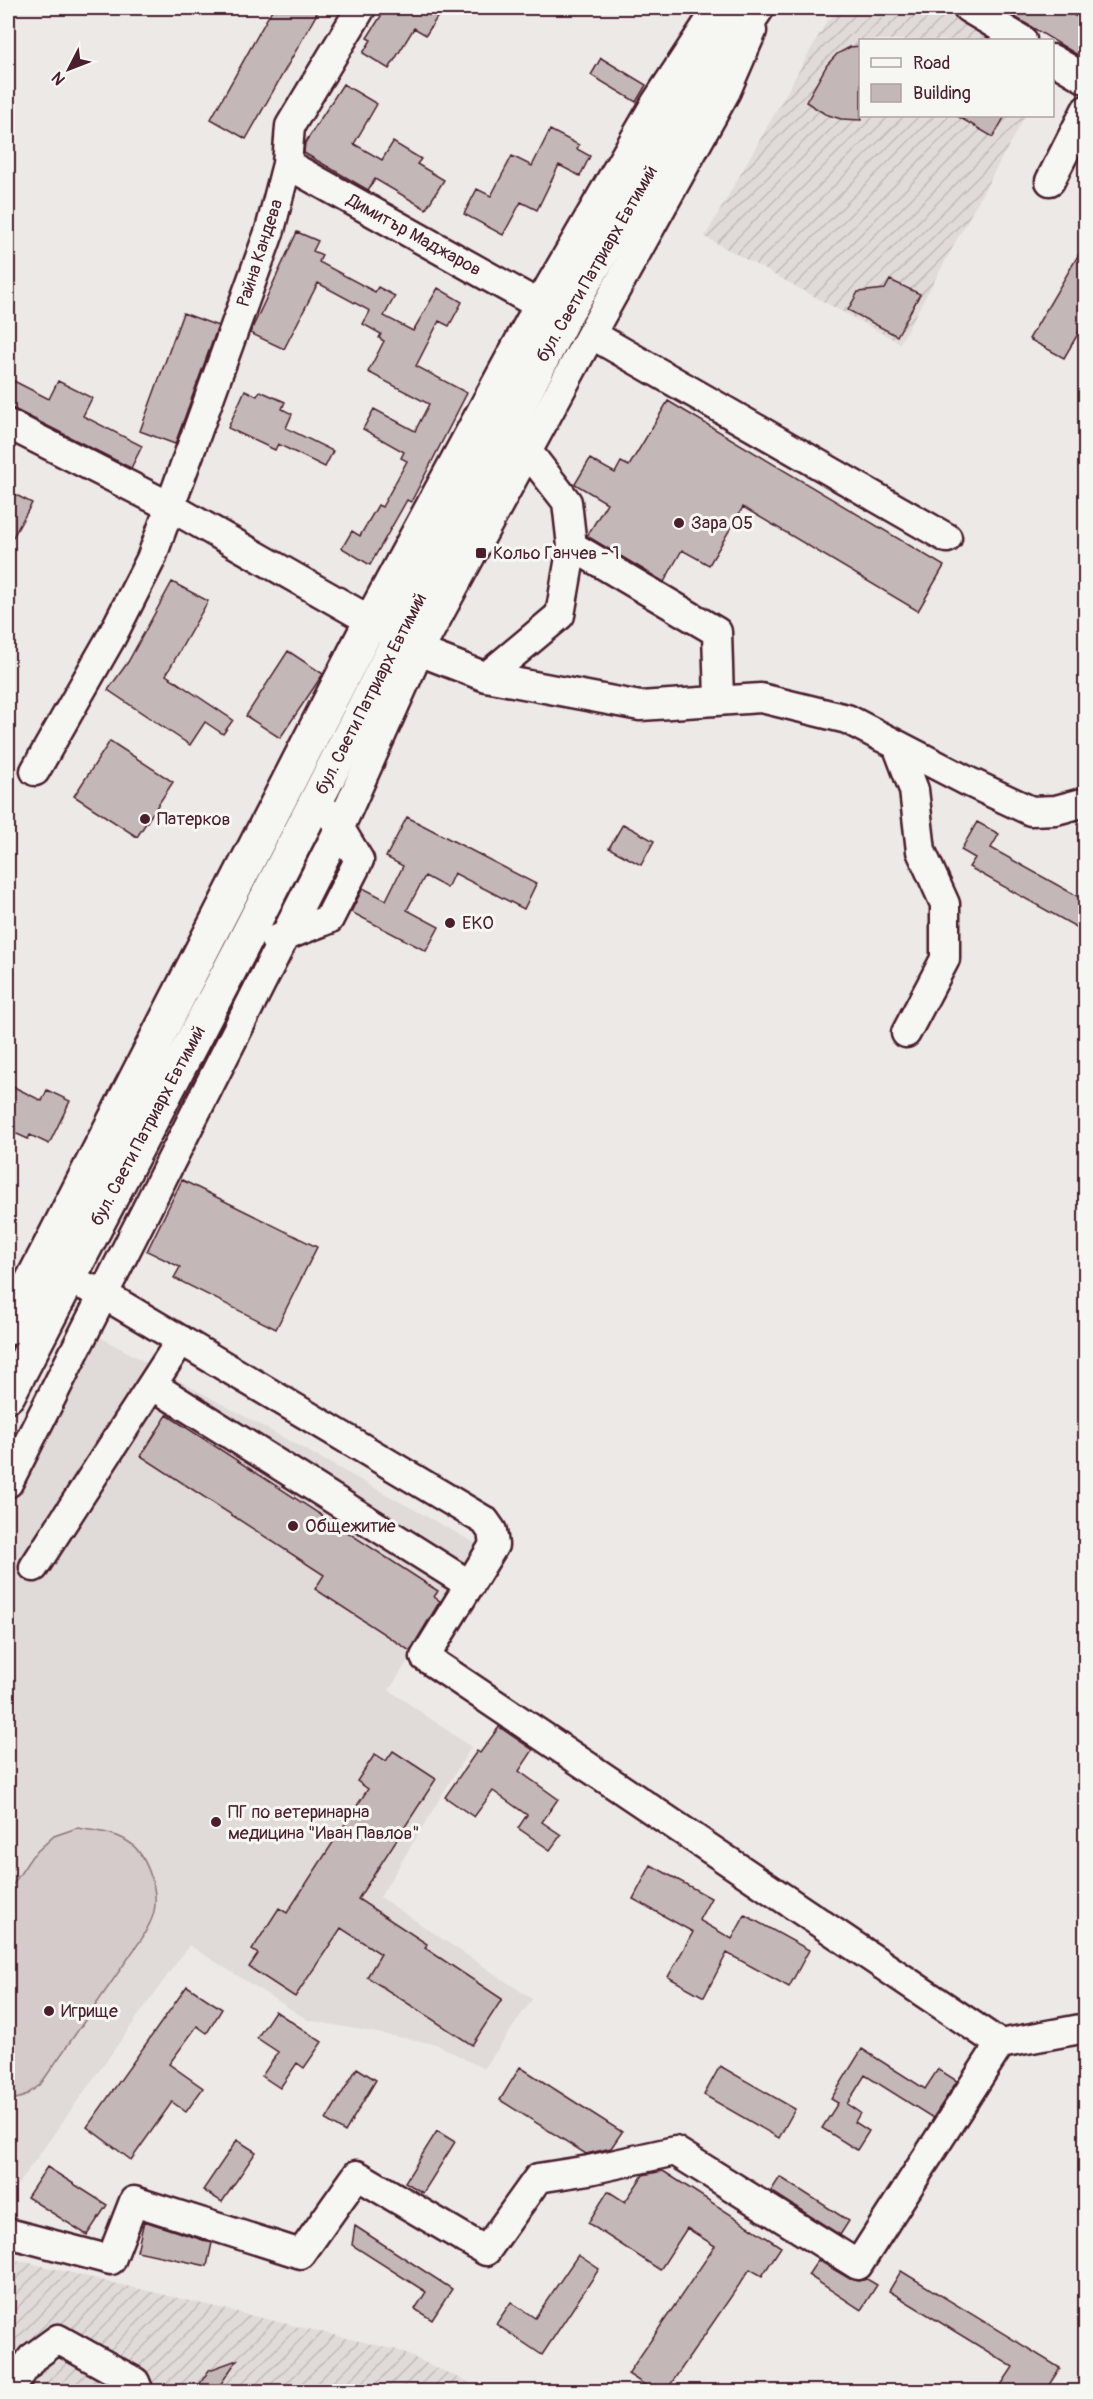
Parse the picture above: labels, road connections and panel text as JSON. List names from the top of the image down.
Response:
{
  "streets": {
    "main road": ["бул. Свети Патриарх Евтимий"],
    "street": ["Димитър Маджаров", "Райна Кандева"]
  },
  "crossings": [
    ["Димитър Маджаров", "Райна Кандева"],
    ["Димитър Маджаров", "бул. Свети Патриарх Евтимий"]
  ],
  "places": {
    "other": [
      "Зара 05",
      "Патерков",
      "EKO",
      "Общежитие",
      "ПГ по ветеринарна медицина \"Иван Павлов\"",
      "Игрище"
    ],
    "transit": ["Кольо Ганчев - 1"]
  },
  "legend": ["Road", "Building"],
  "north": "bottom left"
}
